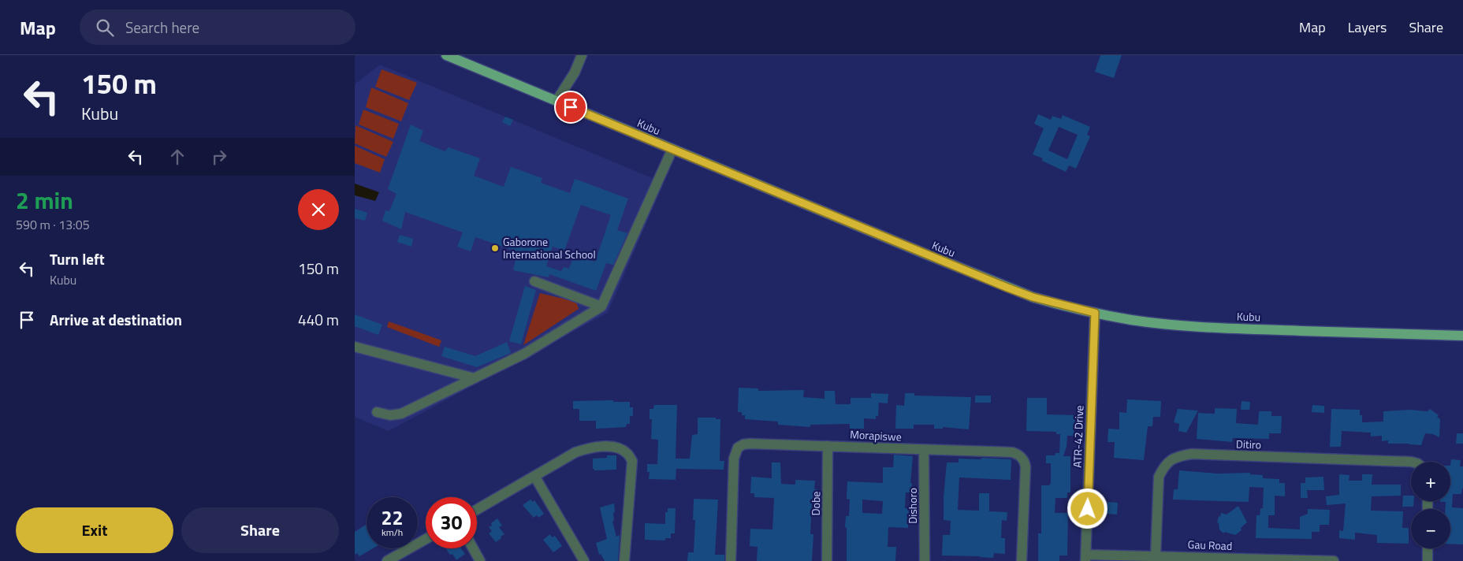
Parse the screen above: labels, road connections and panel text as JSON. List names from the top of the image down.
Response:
{
  "streets": {
    "main road": ["Kubu"],
    "street": [
      "Morapiswe",
      "ATR-42 Drive",
      "Ditiro",
      "Dobe",
      "Dishoro",
      "Gau Road"
    ]
  },
  "crossings": [
    ["Kubu", "ATR-42 Drive"],
    ["Morapiswe", "Dobe"],
    ["Morapiswe", "Dishoro"],
    ["ATR-42 Drive", "Gau Road"],
    ["Ditiro", "Gau Road"]
  ],
  "places": ["Gaborone International School"],
  "page": {
    "header": "Map",
    "search": "Search here",
    "nav": ["Map", "Layers", "Share"],
    "turn": ["150 m", "Kubu"],
    "heading": ["2 min", "590 m · 13:05"],
    "list": [
      {
        "name": "Turn left",
        "note": "Kubu",
        "value": "150 m"
      },
      {
        "name": "Arrive at destination",
        "value": "440 m"
      }
    ],
    "map_buttons": ["+", "−"],
    "speed": "22 km/h",
    "limit": "30",
    "buttons": ["Exit", "Share"]
  }
}
